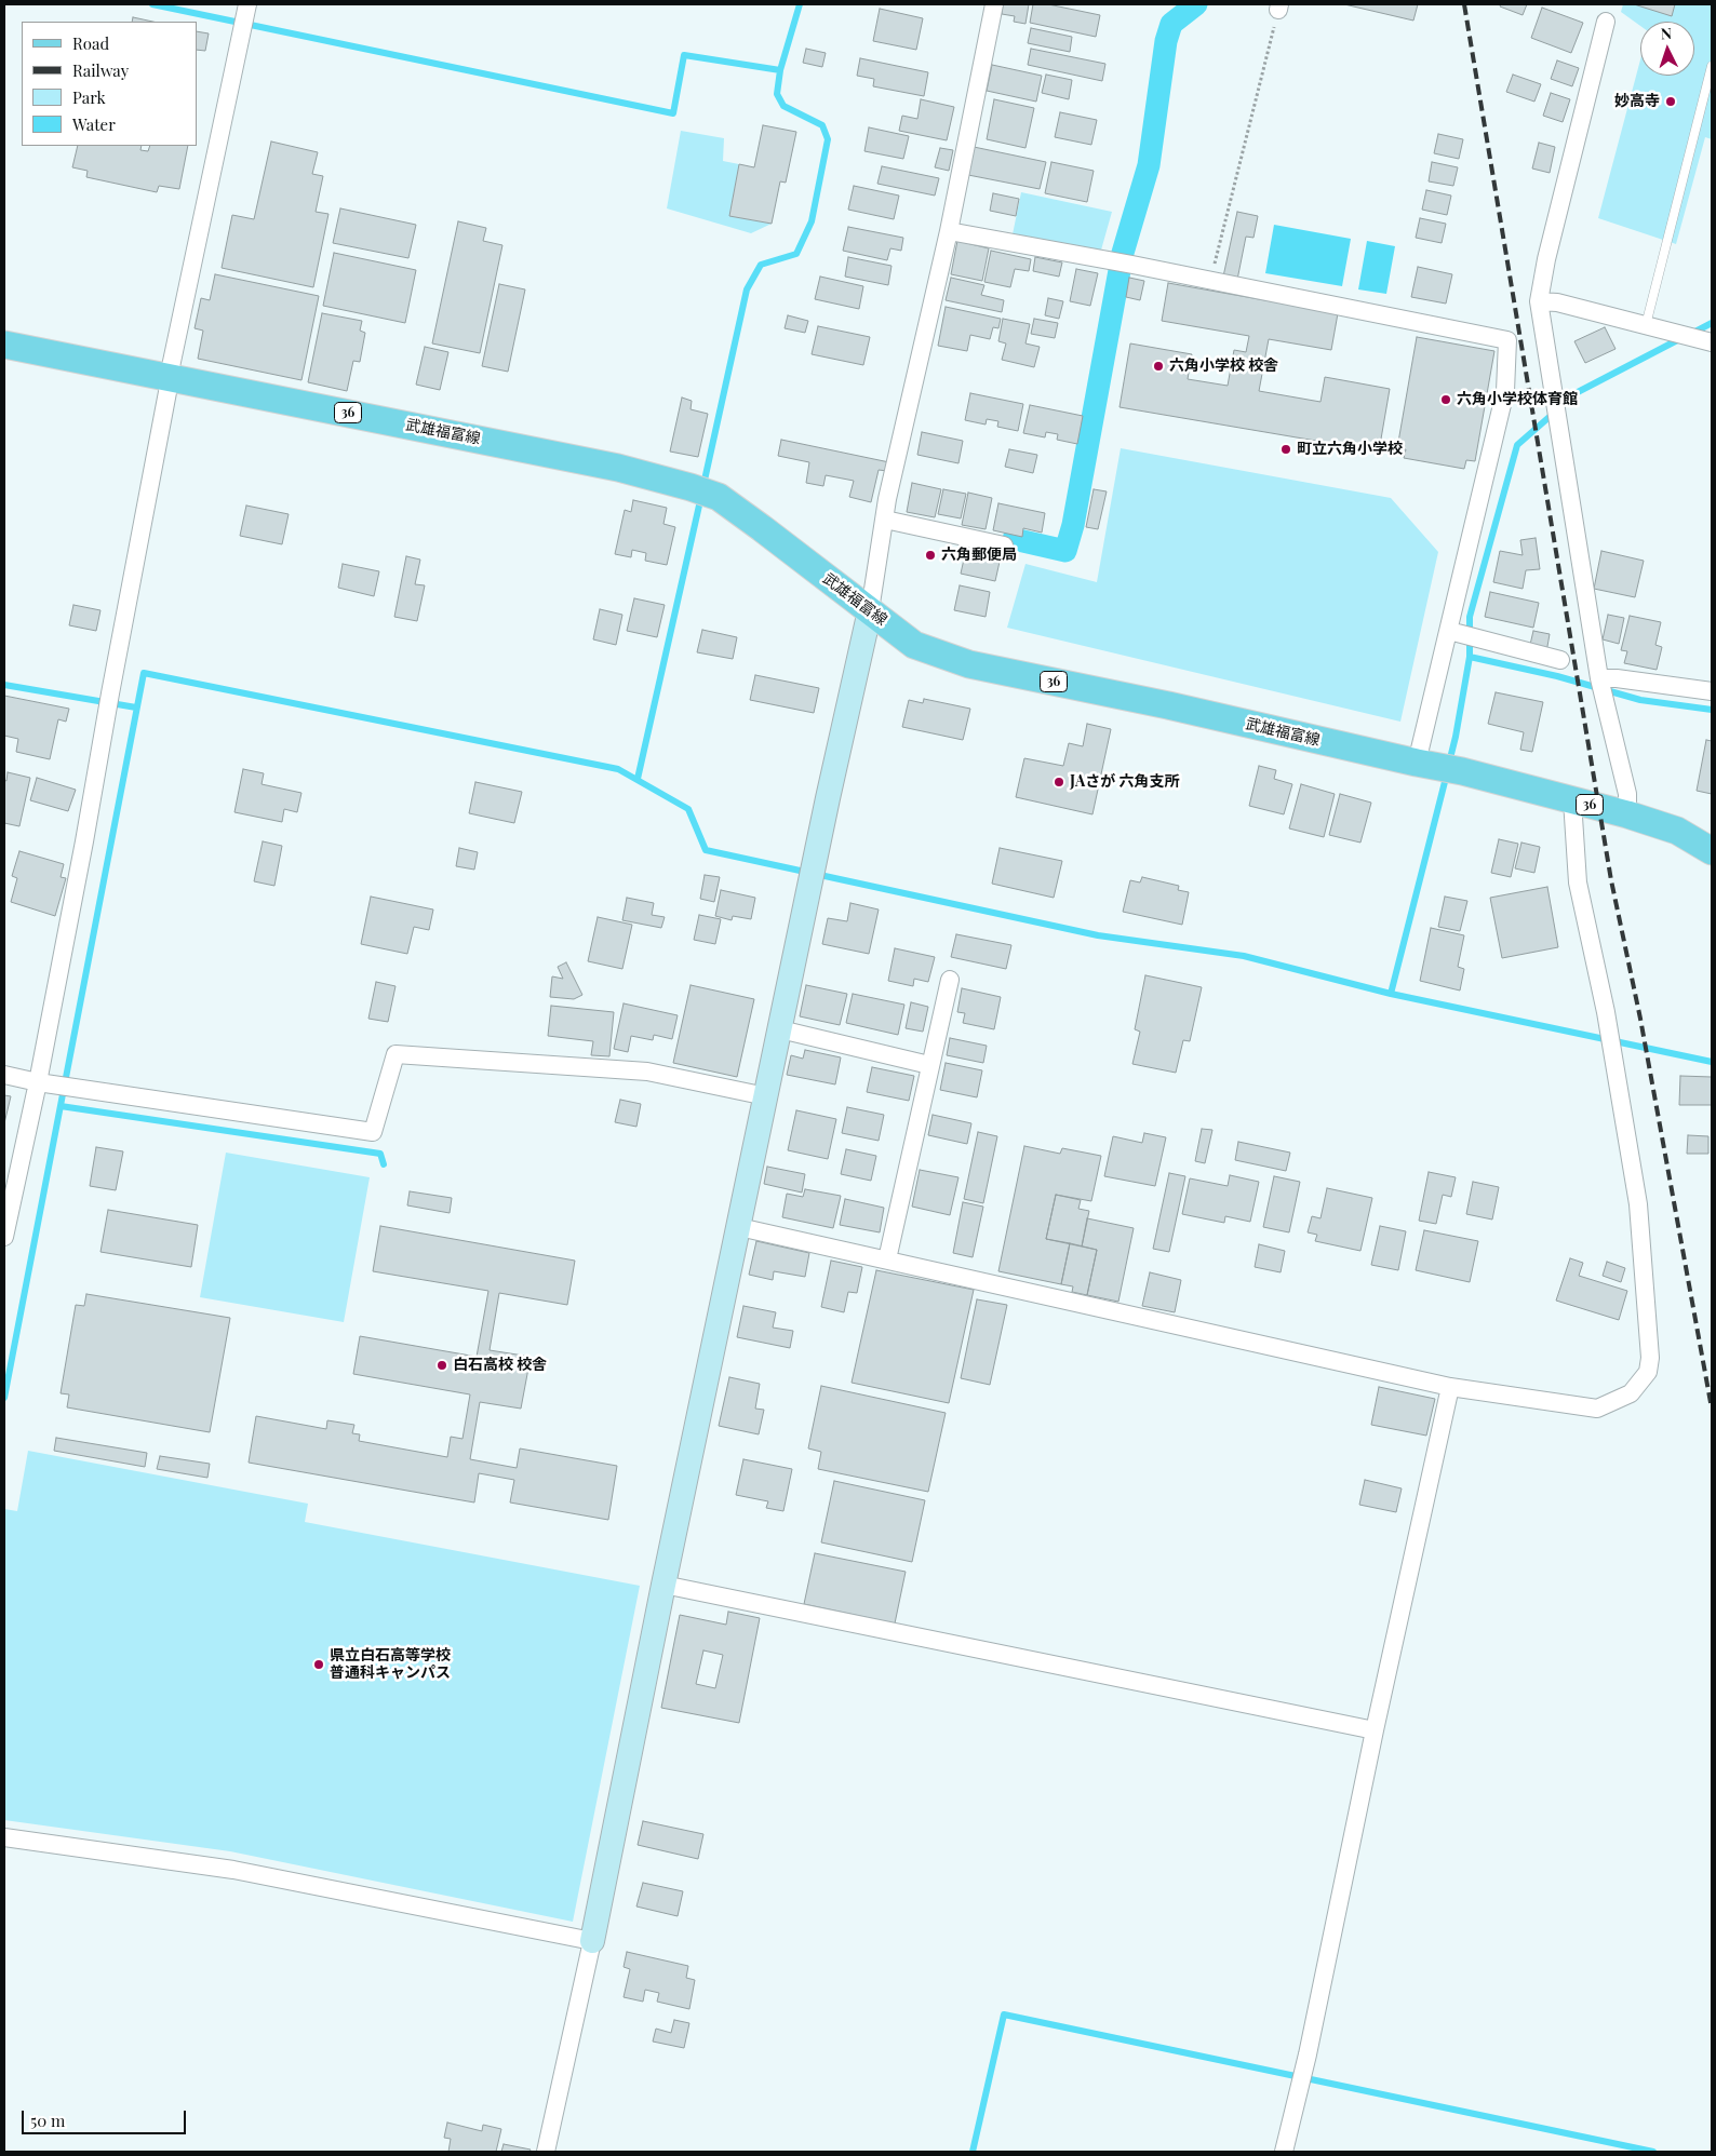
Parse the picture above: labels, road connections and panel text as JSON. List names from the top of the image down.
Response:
{
  "streets": {
    "main road": ["36", "武雄福富線"]
  },
  "places": [
    "妙高寺",
    "六角小学校 校舎",
    "六角小学校体育館",
    "町立六角小学校",
    "六角郵便局",
    "JAさが 六角支所",
    "白石高校 校舎",
    "県立白石高等学校 普通科キャンパス"
  ],
  "legend": [
    "Road",
    "Railway",
    "Park",
    "Water"
  ],
  "scale_bar": "50 m",
  "north": "top"
}
